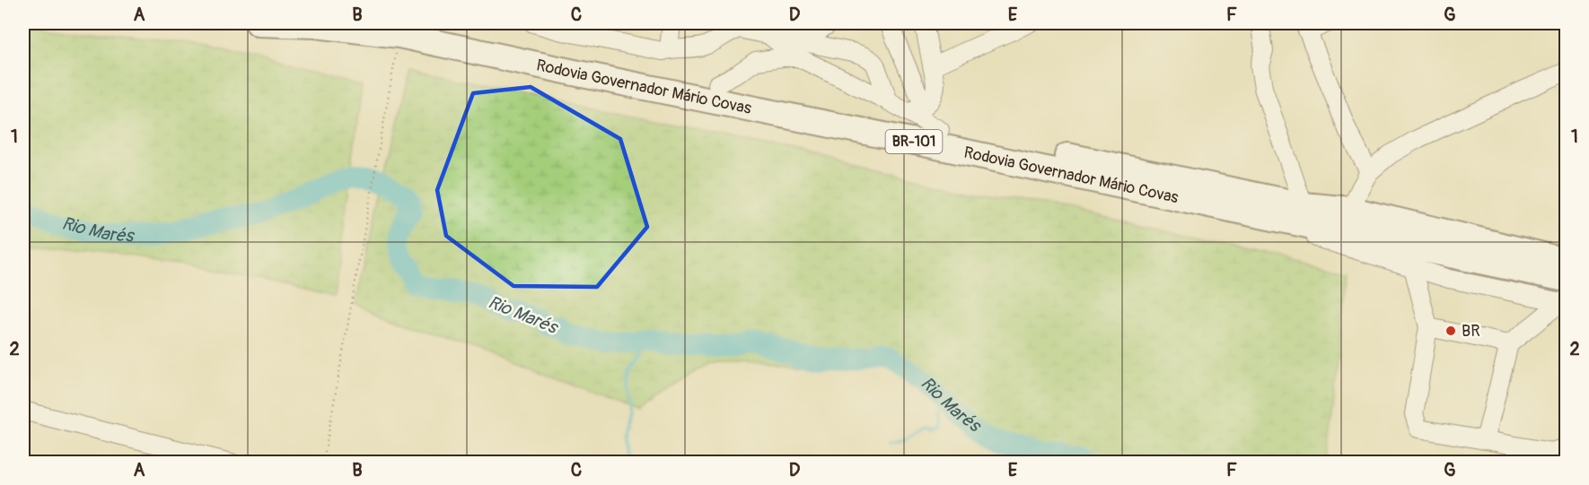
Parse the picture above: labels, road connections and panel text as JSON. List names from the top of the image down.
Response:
{
  "streets": {
    "highway": ["Rodovia Governador Mário Covas", "BR-101"]
  },
  "water": ["Rio Marés"],
  "places": ["BR"],
  "grid": {
    "columns": [
      "A",
      "B",
      "C",
      "D",
      "E",
      "F",
      "G"
    ],
    "rows": ["1", "2"]
  }
}
